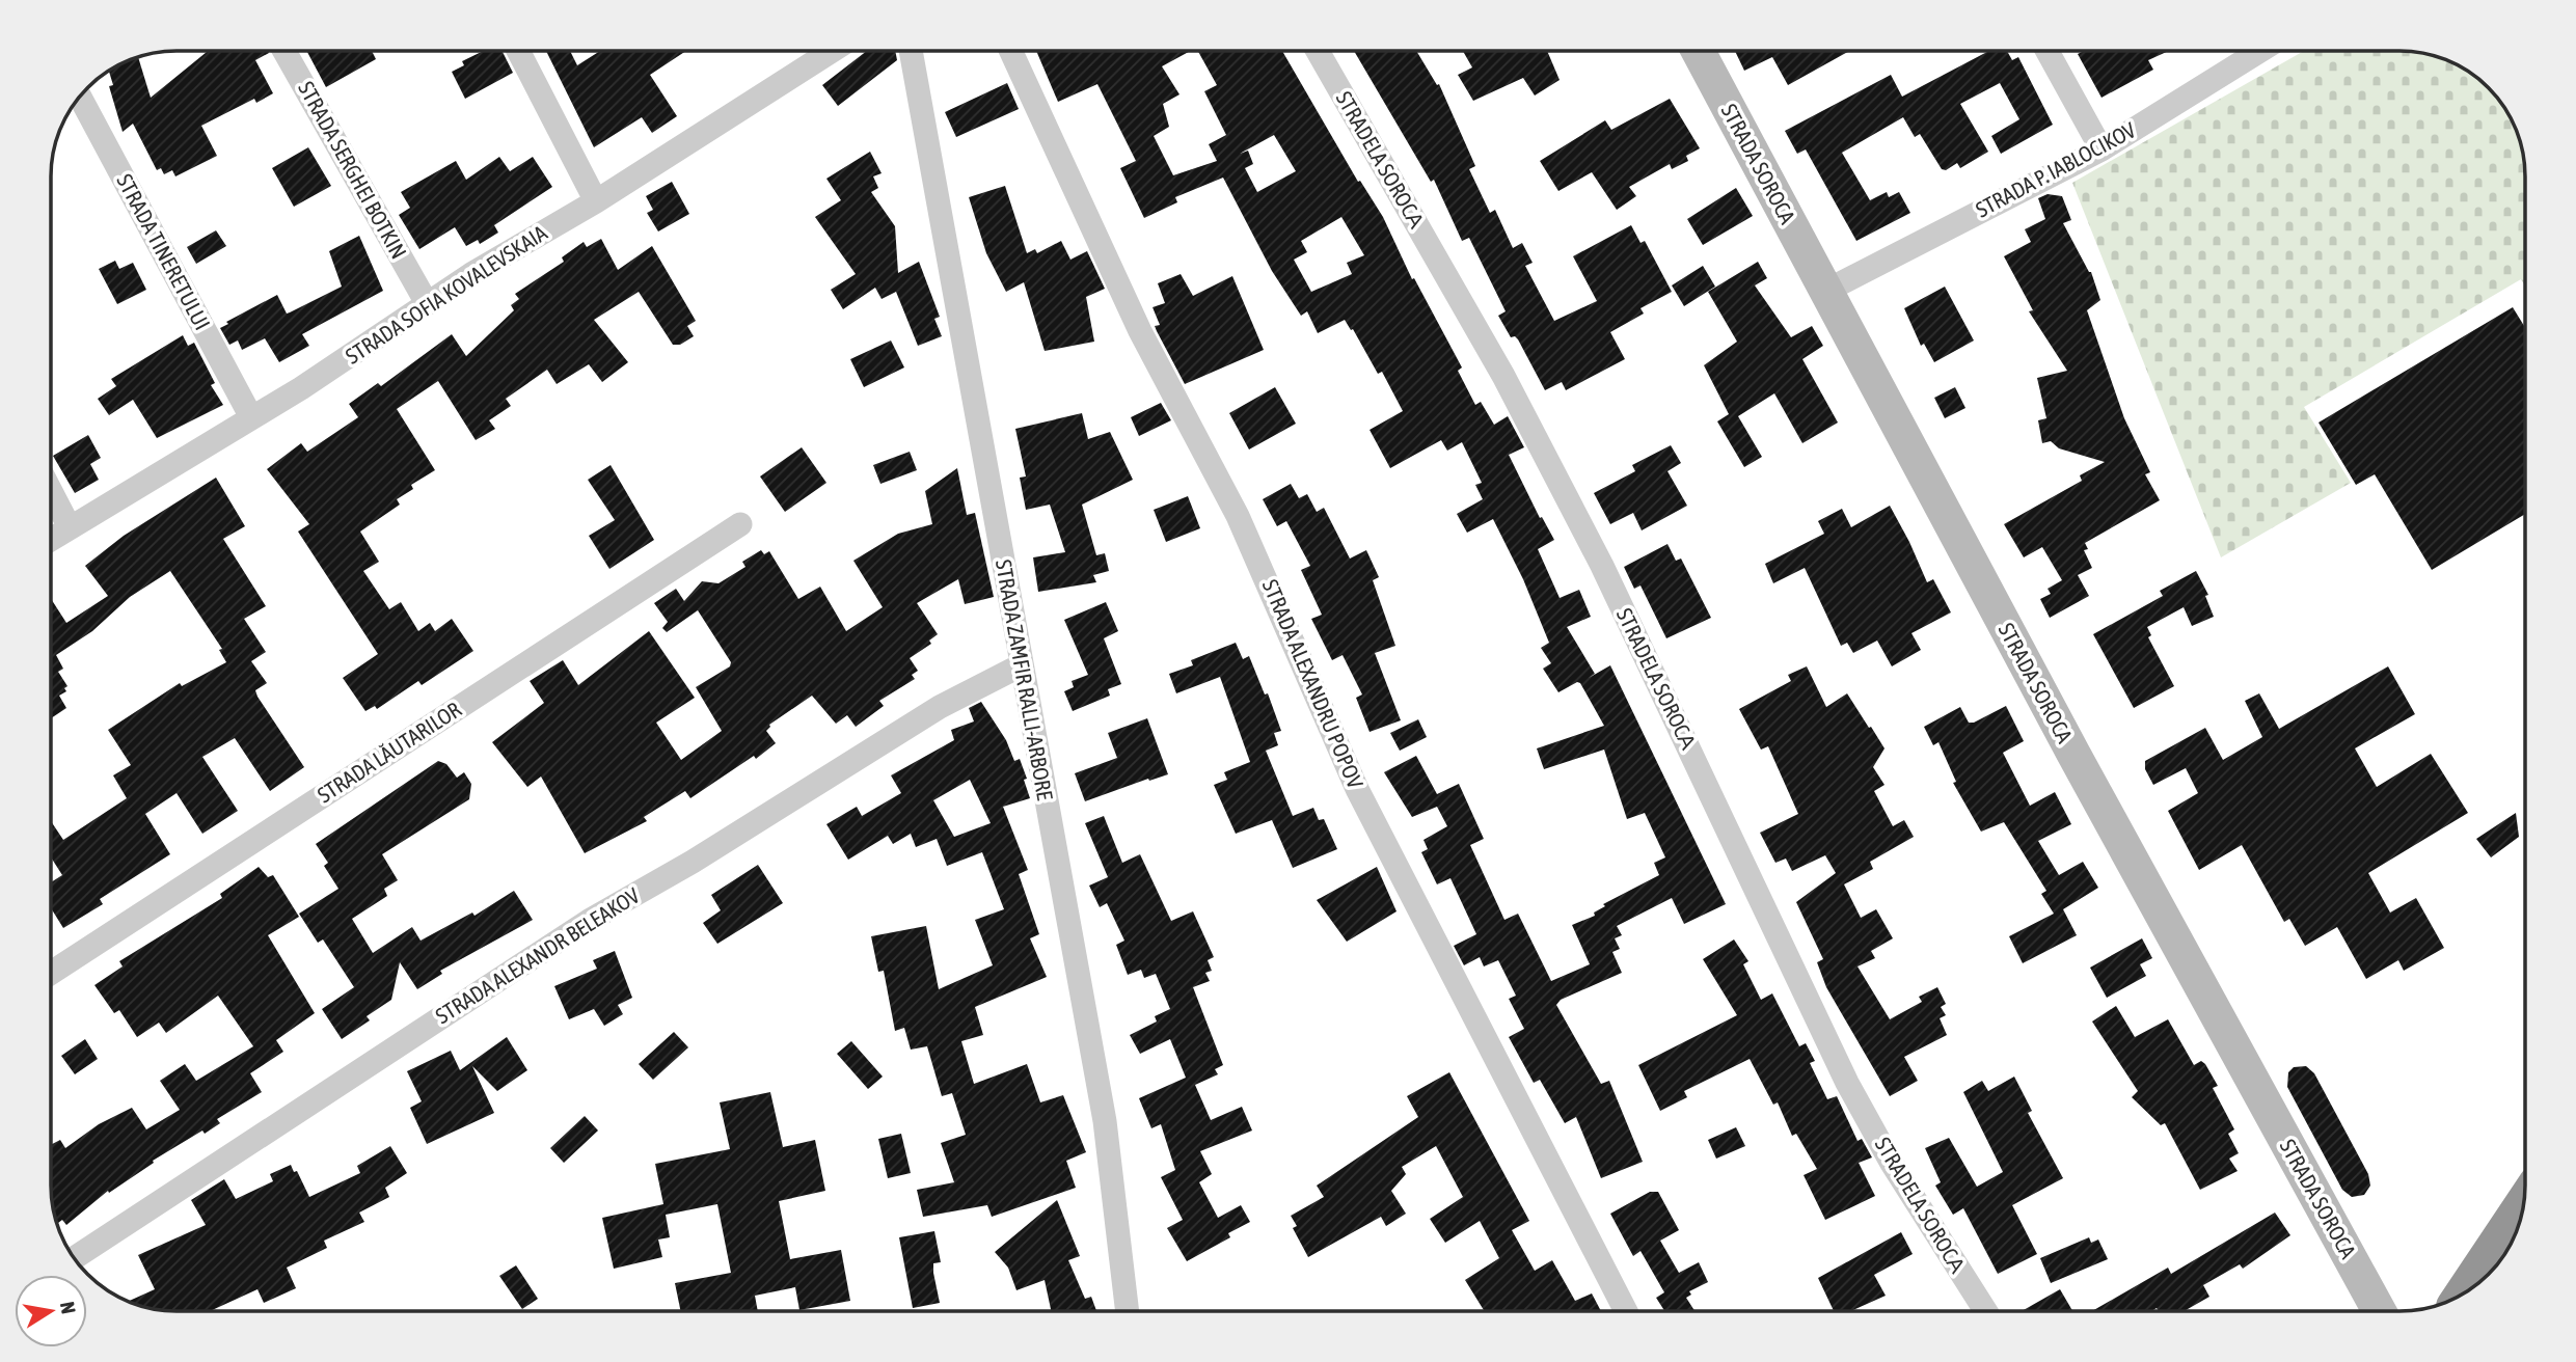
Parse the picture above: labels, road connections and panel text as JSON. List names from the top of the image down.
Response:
{
  "streets": {
    "street": [
      "STRADELA SOROCА",
      "STRADA SOROCA",
      "STRADA SERGHEI BOTKIN",
      "STRADA P. IABLOCIKOV",
      "STRADA TINERETULUI",
      "STRADA SOFIA KOVALEVSKAIA",
      "STRADA ZAMFIR RALLI-ARBORE",
      "STRADA ALEXANDRU POPOV",
      "STRADA LĂUTARILOR",
      "STRADA ALEXANDR BELEAKOV"
    ]
  },
  "crossings": [
    ["STRADA SOROCA", "STRADA P. IABLOCIKOV"],
    ["STRADA SERGHEI BOTKIN", "STRADA SOFIA KOVALEVSKAIA"],
    ["STRADA TINERETULUI", "STRADA SOFIA KOVALEVSKAIA"],
    ["STRADA ZAMFIR RALLI-ARBORE", "STRADA ALEXANDR BELEAKOV"]
  ],
  "north": "right"
}
